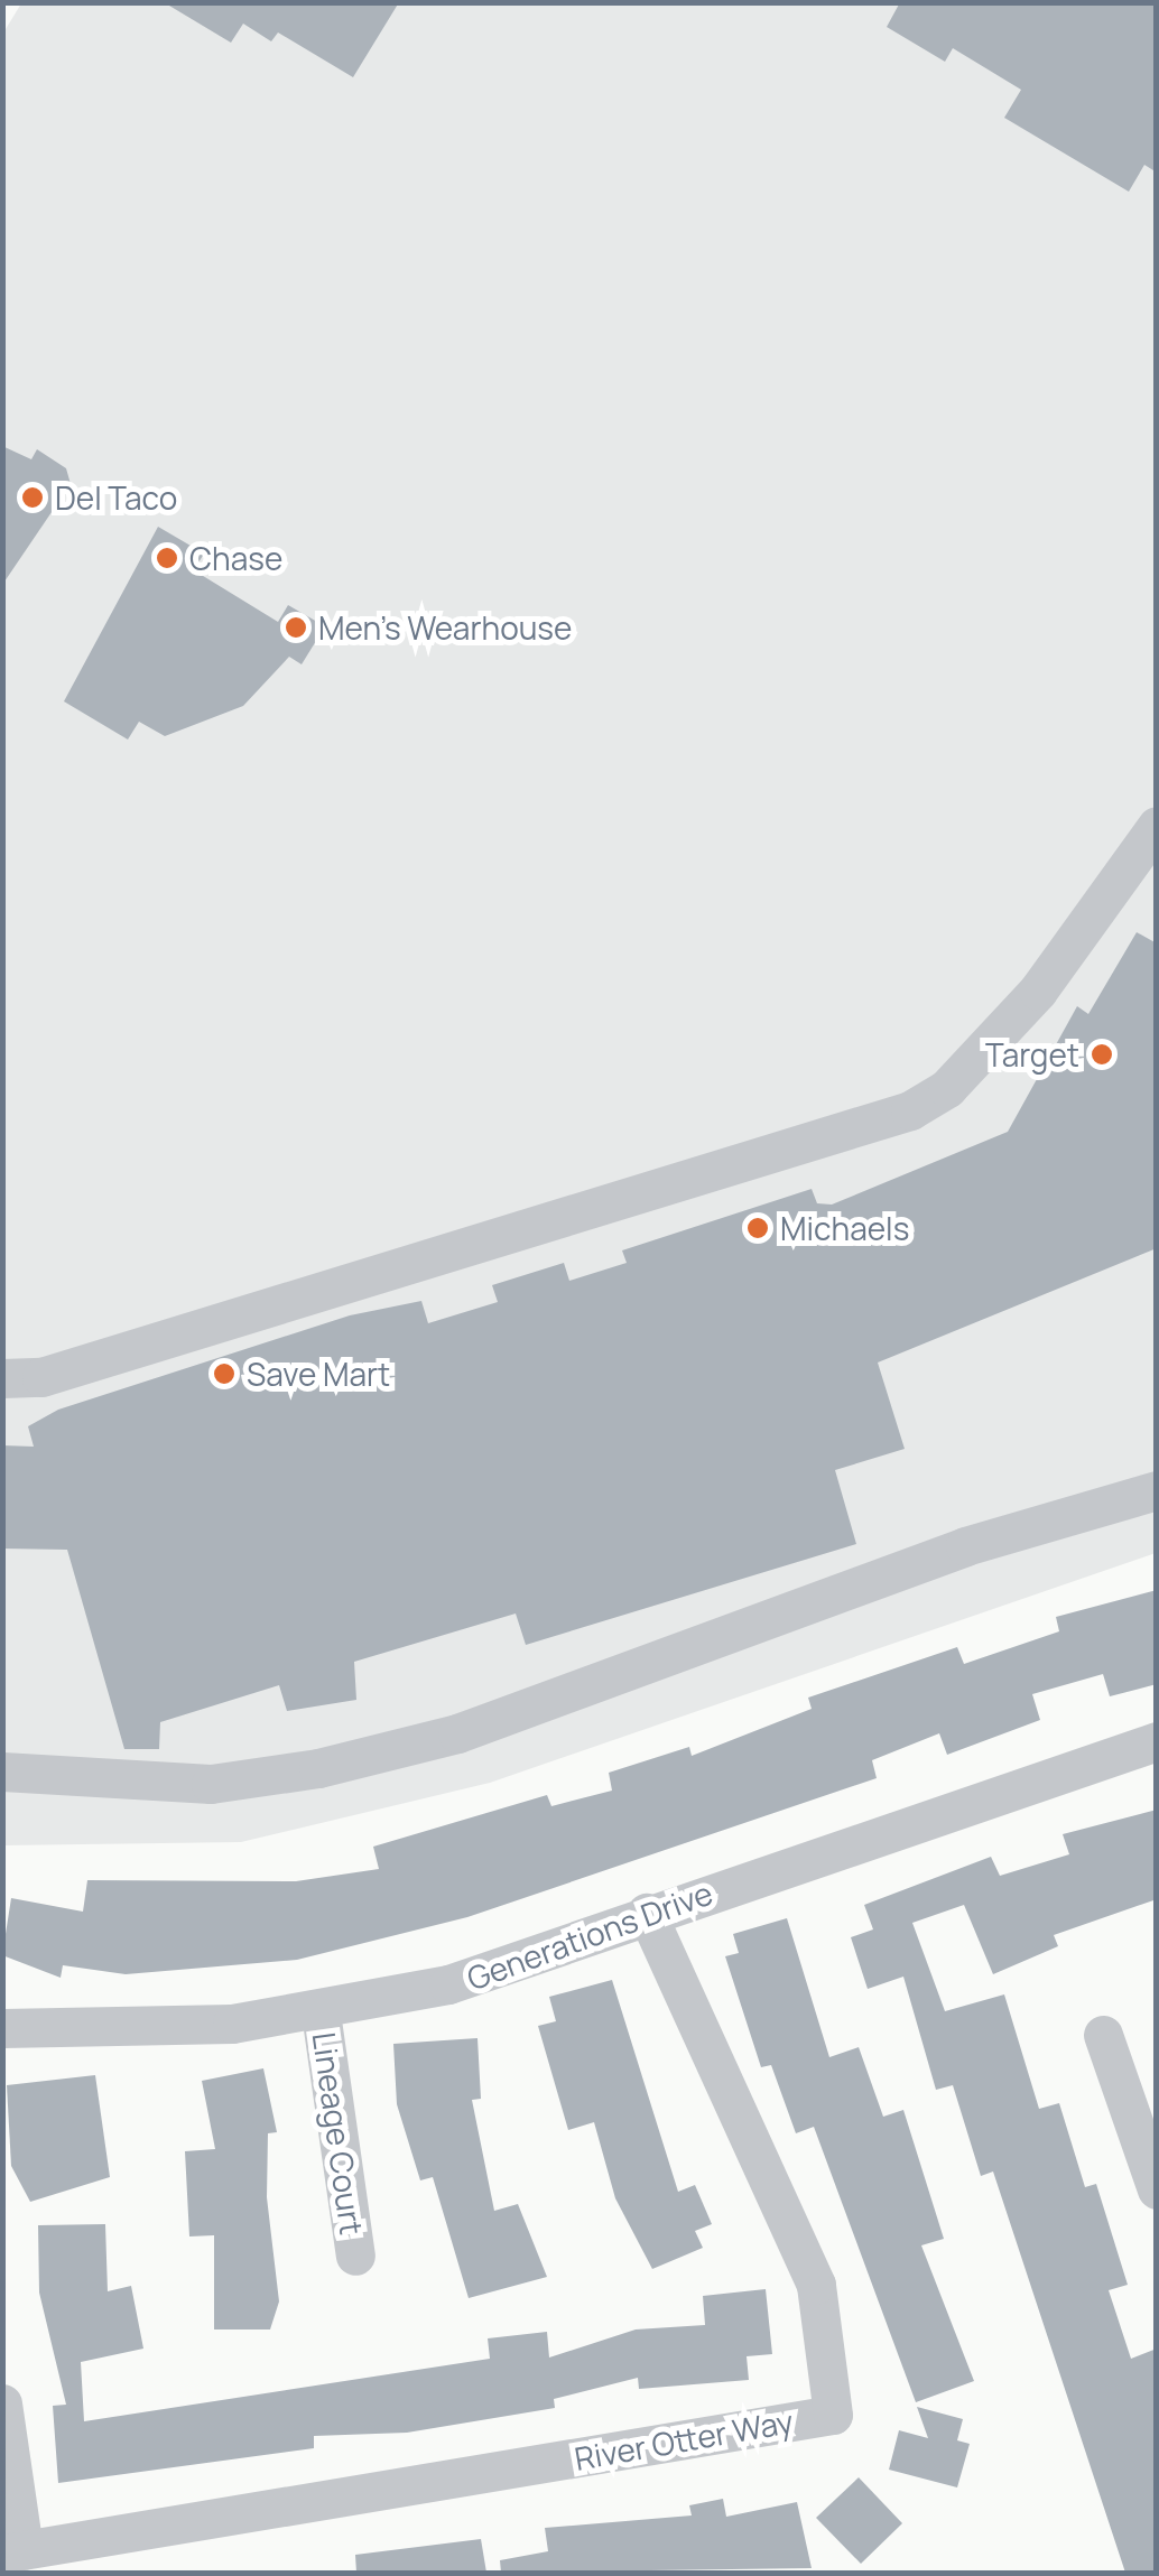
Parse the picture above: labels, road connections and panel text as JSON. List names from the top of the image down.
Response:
{
  "streets": {
    "street": ["Generations Drive", "Lineage Court", "River Otter Way"]
  },
  "crossings": [
    ["Generations Drive", "Lineage Court"],
    ["Generations Drive", "River Otter Way"]
  ],
  "places": [
    "Del Taco",
    "Chase",
    "Men's Wearhouse",
    "Target",
    "Michaels",
    "Save Mart"
  ]
}
